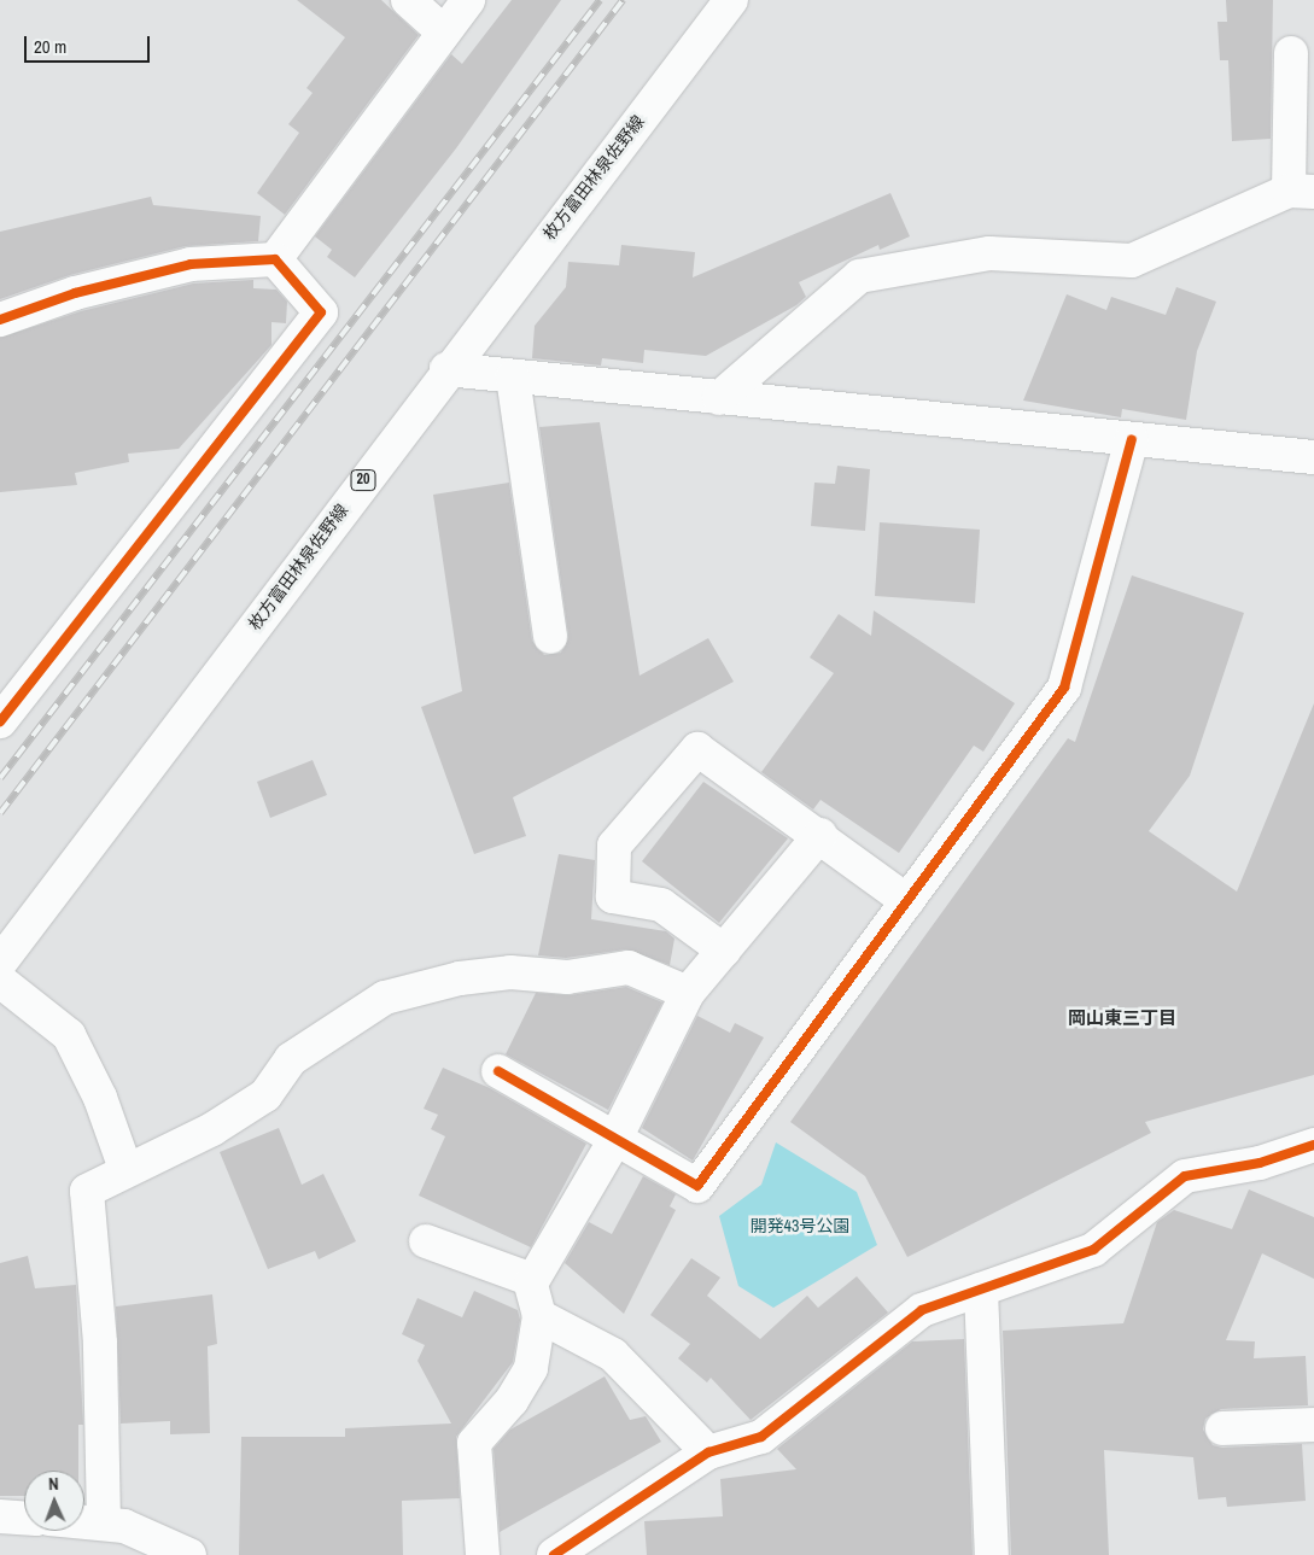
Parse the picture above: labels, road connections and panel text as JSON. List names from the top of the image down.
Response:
{
  "streets": {
    "street": ["枚方富田林泉佐野線", "20"]
  },
  "districts": ["岡山東三丁目"],
  "parks": ["開発43号公園"],
  "scale_bar": "20 m",
  "north": "top"
}
